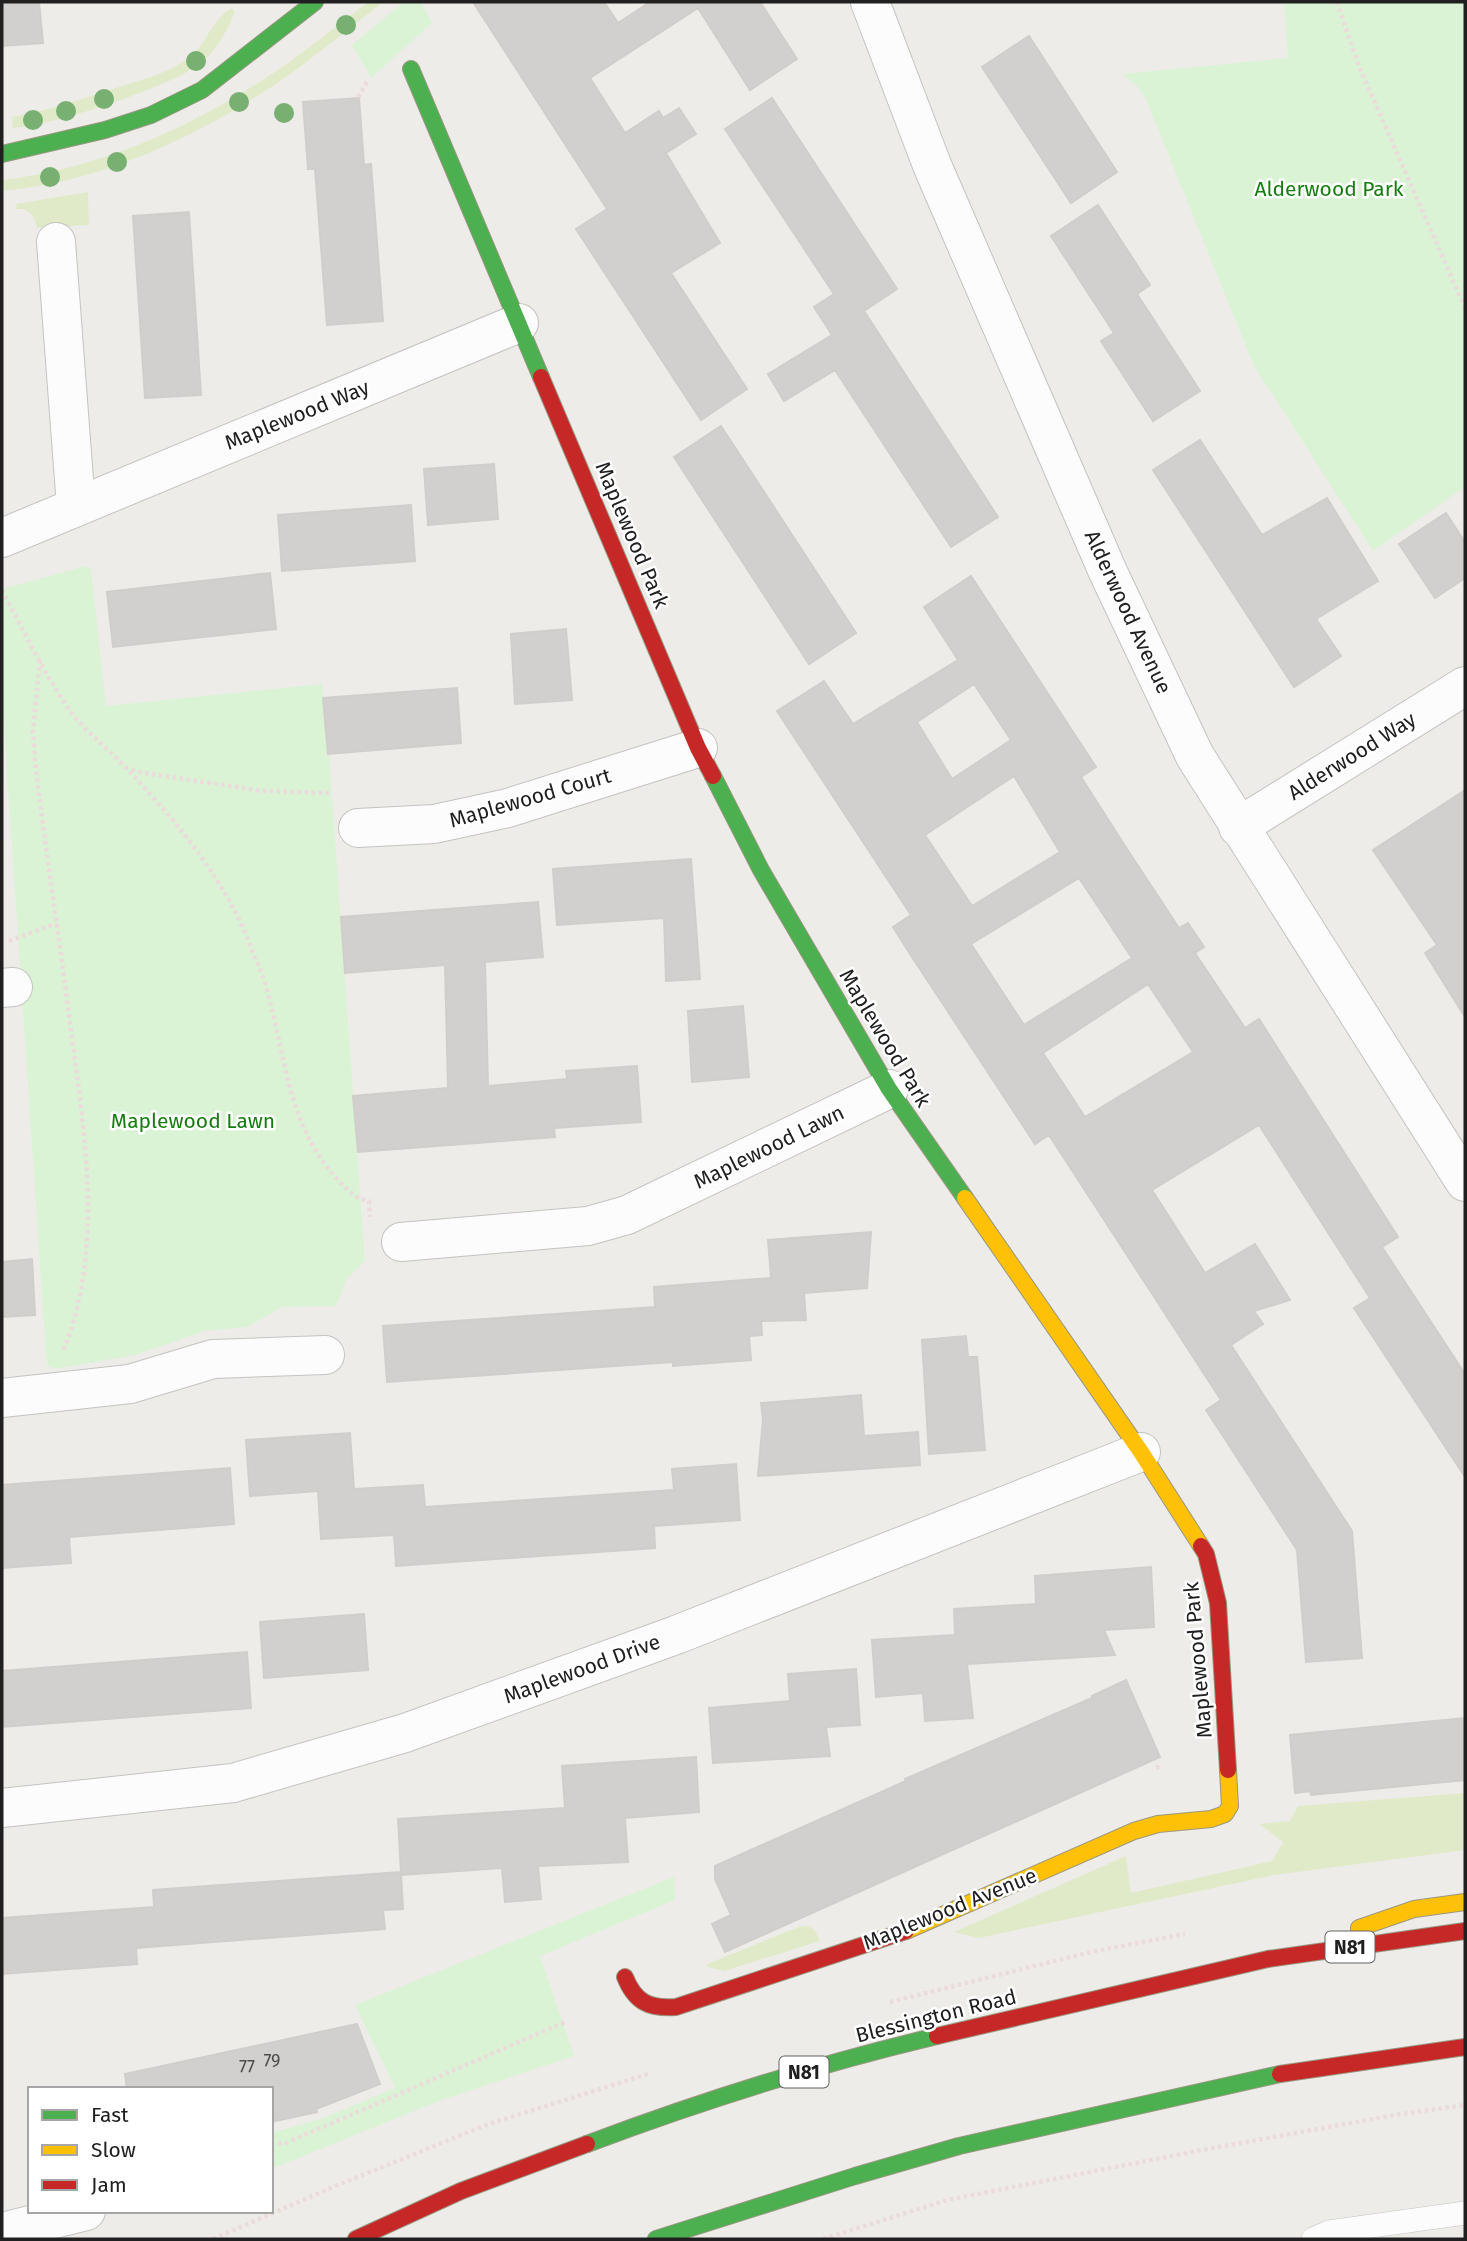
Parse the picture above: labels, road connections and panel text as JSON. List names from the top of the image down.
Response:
{
  "streets": {
    "street": [
      "Maplewood Way",
      "Maplewood Park",
      "Alderwood Avenue",
      "Alderwood Way",
      "Maplewood Court",
      "Maplewood Lawn",
      "Maplewood Drive",
      "Maplewood Avenue",
      "N81",
      "Blessington Road"
    ]
  },
  "crossings": [
    ["Maplewood Way", "Maplewood Park"],
    ["Maplewood Park", "Maplewood Court"],
    ["Maplewood Park", "Maplewood Lawn"],
    ["Maplewood Park", "Maplewood Drive"],
    ["Maplewood Park", "Maplewood Avenue"],
    ["Alderwood Avenue", "Alderwood Way"]
  ],
  "parks": ["Alderwood Park", "Maplewood Lawn"],
  "house_numbers": ["79", "77"],
  "legend": ["Fast", "Slow", "Jam"]
}
